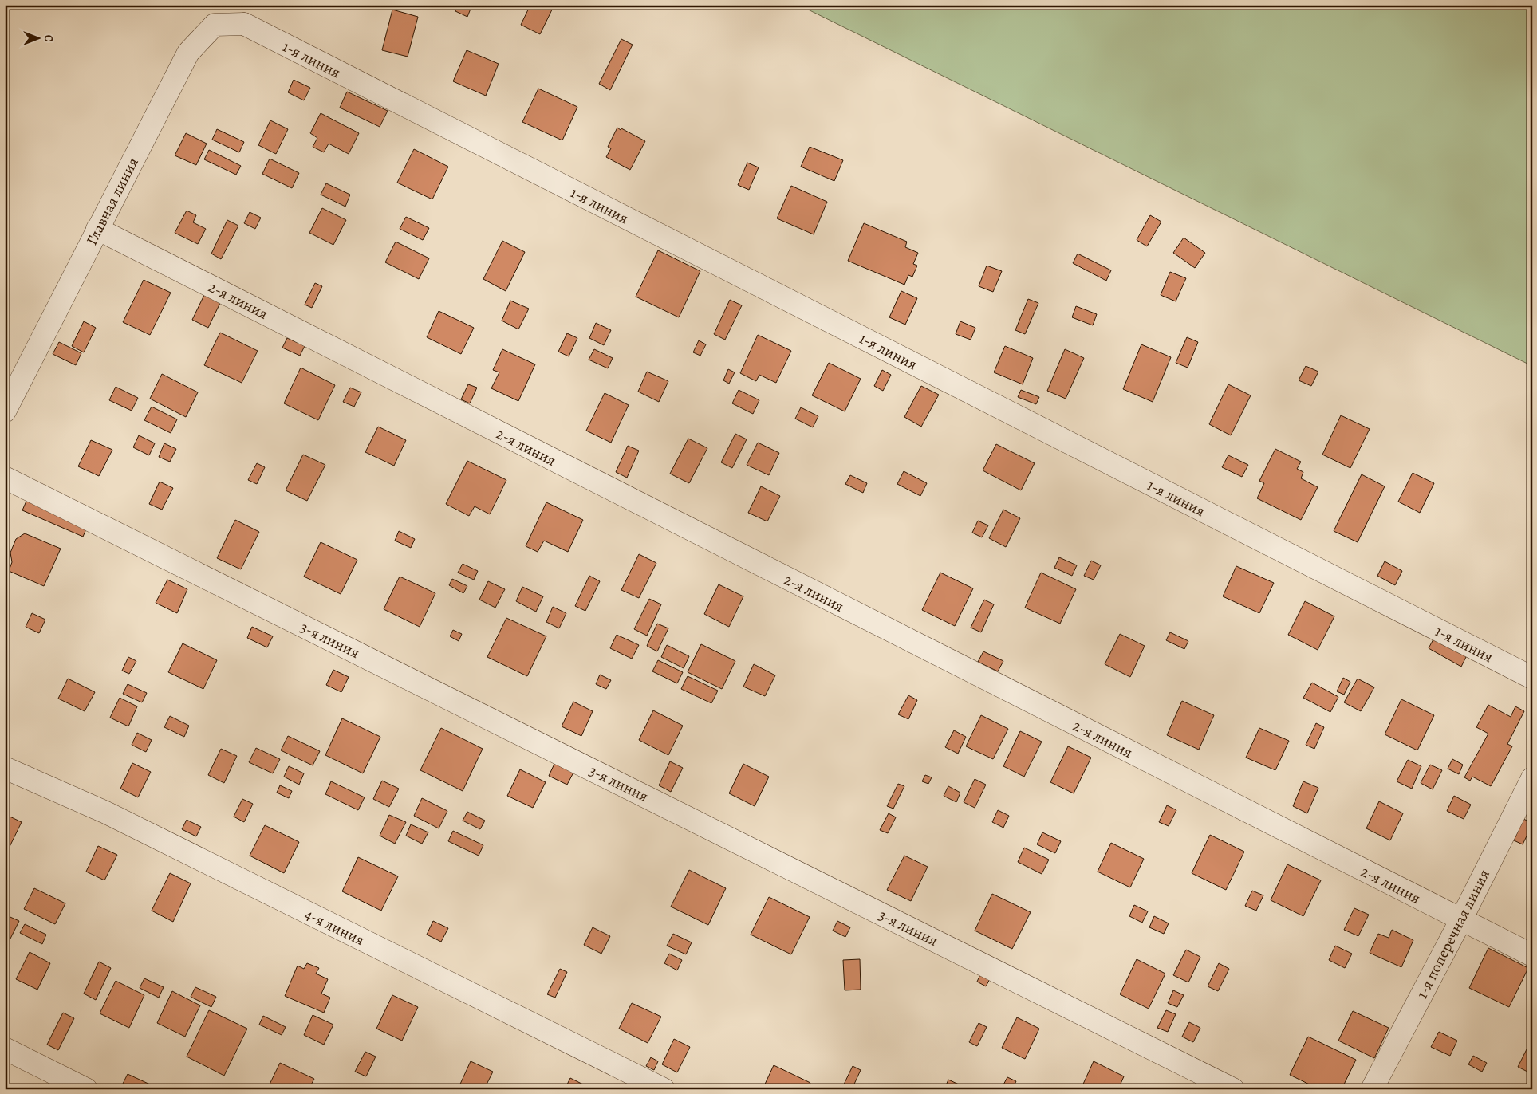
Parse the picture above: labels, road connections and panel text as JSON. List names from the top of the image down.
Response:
{
  "streets": {
    "street": [
      "1-я линия",
      "Главная линия",
      "2-я линия",
      "3-я линия",
      "4-я линия",
      "1-я поперечная линия"
    ]
  },
  "crossings": [
    ["1-я линия", "Главная линия"],
    ["Главная линия", "2-я линия"],
    ["2-я линия", "1-я поперечная линия"]
  ],
  "north": "right"
}
